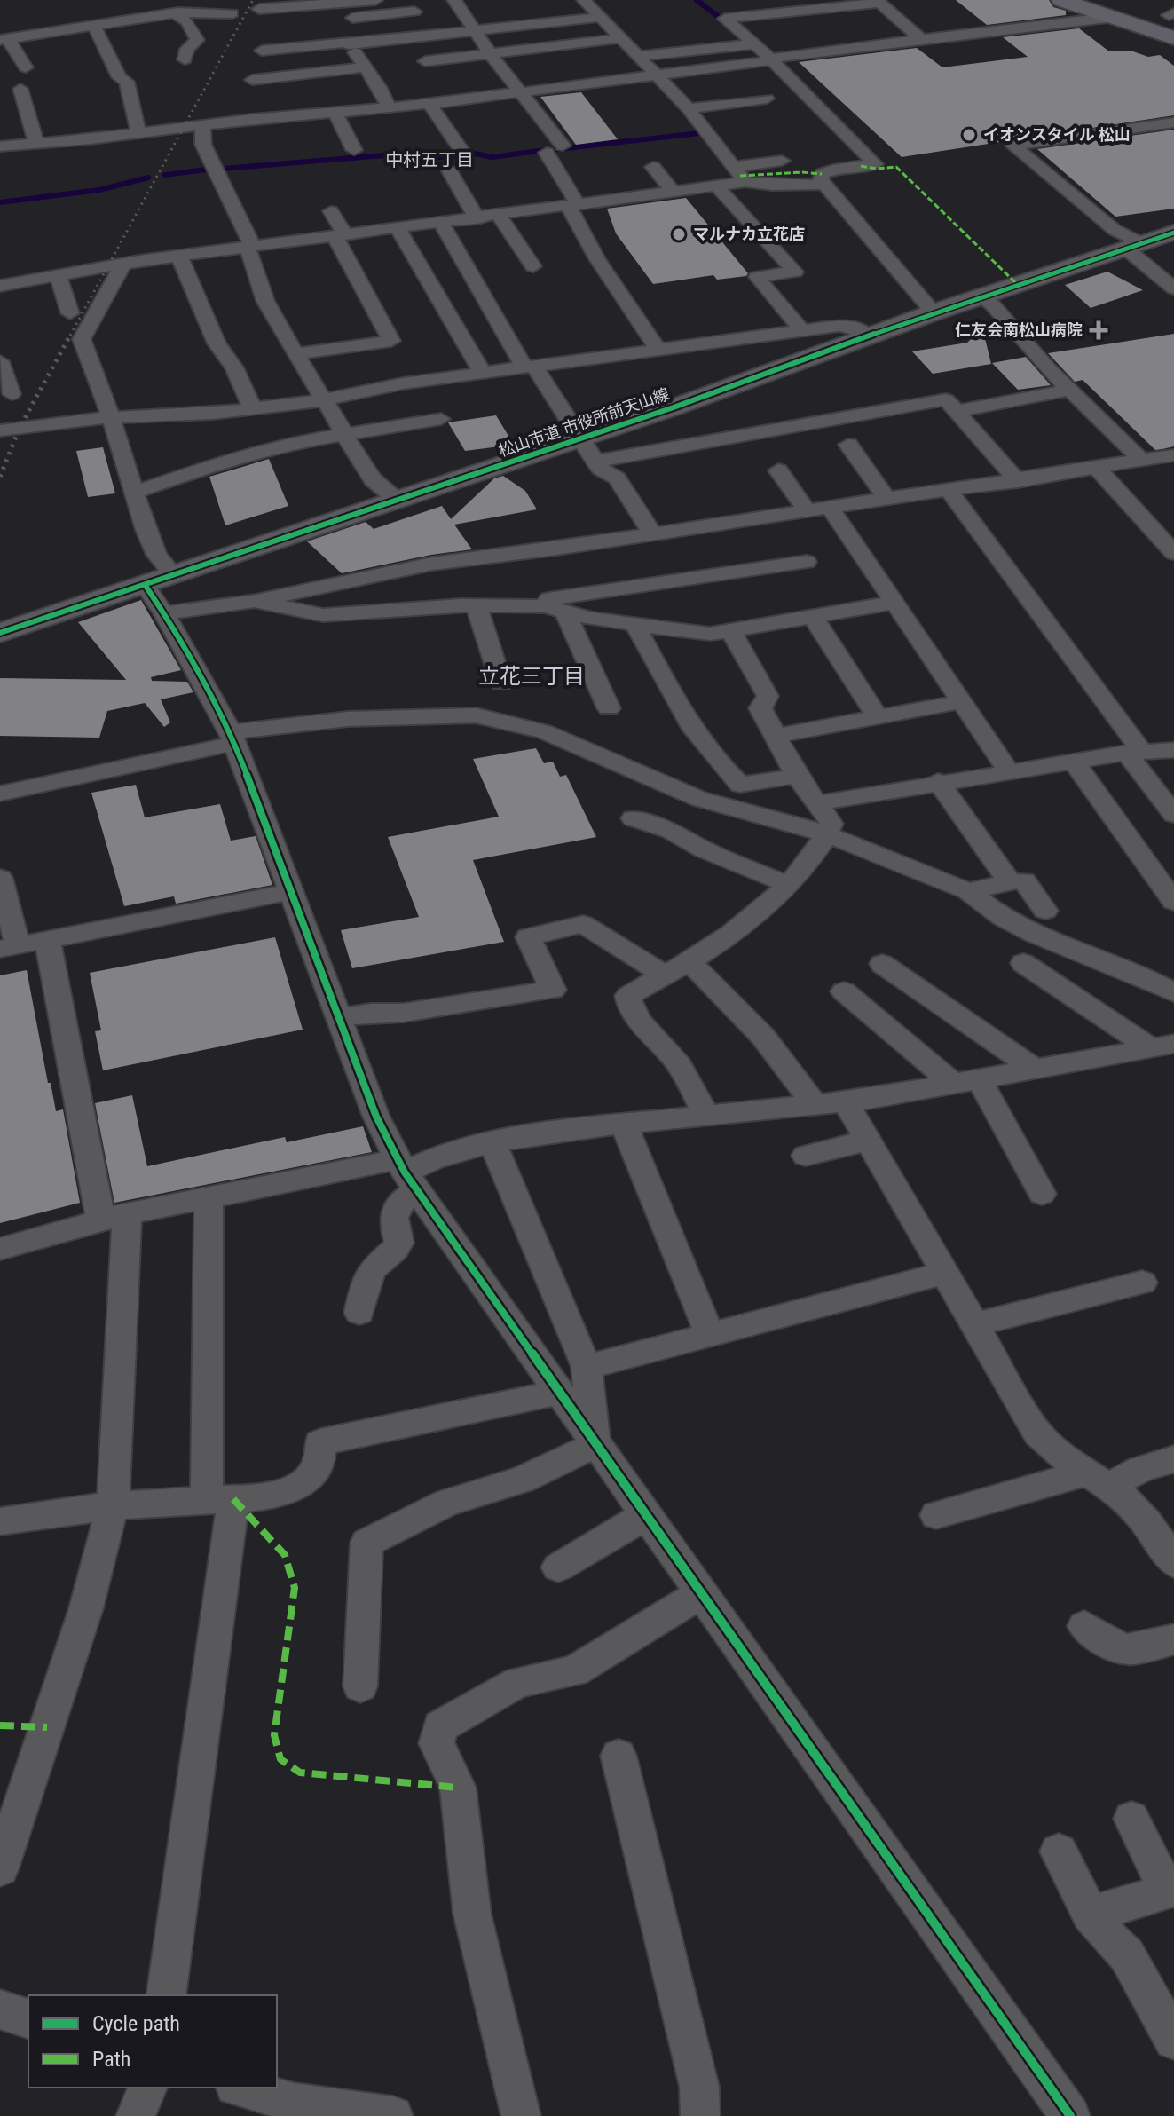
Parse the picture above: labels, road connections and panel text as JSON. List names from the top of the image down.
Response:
{
  "streets": {
    "street": ["松山市道 市役所前天山線"]
  },
  "districts": ["中村五丁目", "立花三丁目"],
  "places": {
    "other": ["イオンスタイル 松山", "マルナカ立花店"],
    "health": ["仁友会南松山病院"]
  },
  "legend": ["Cycle path", "Path"]
}
